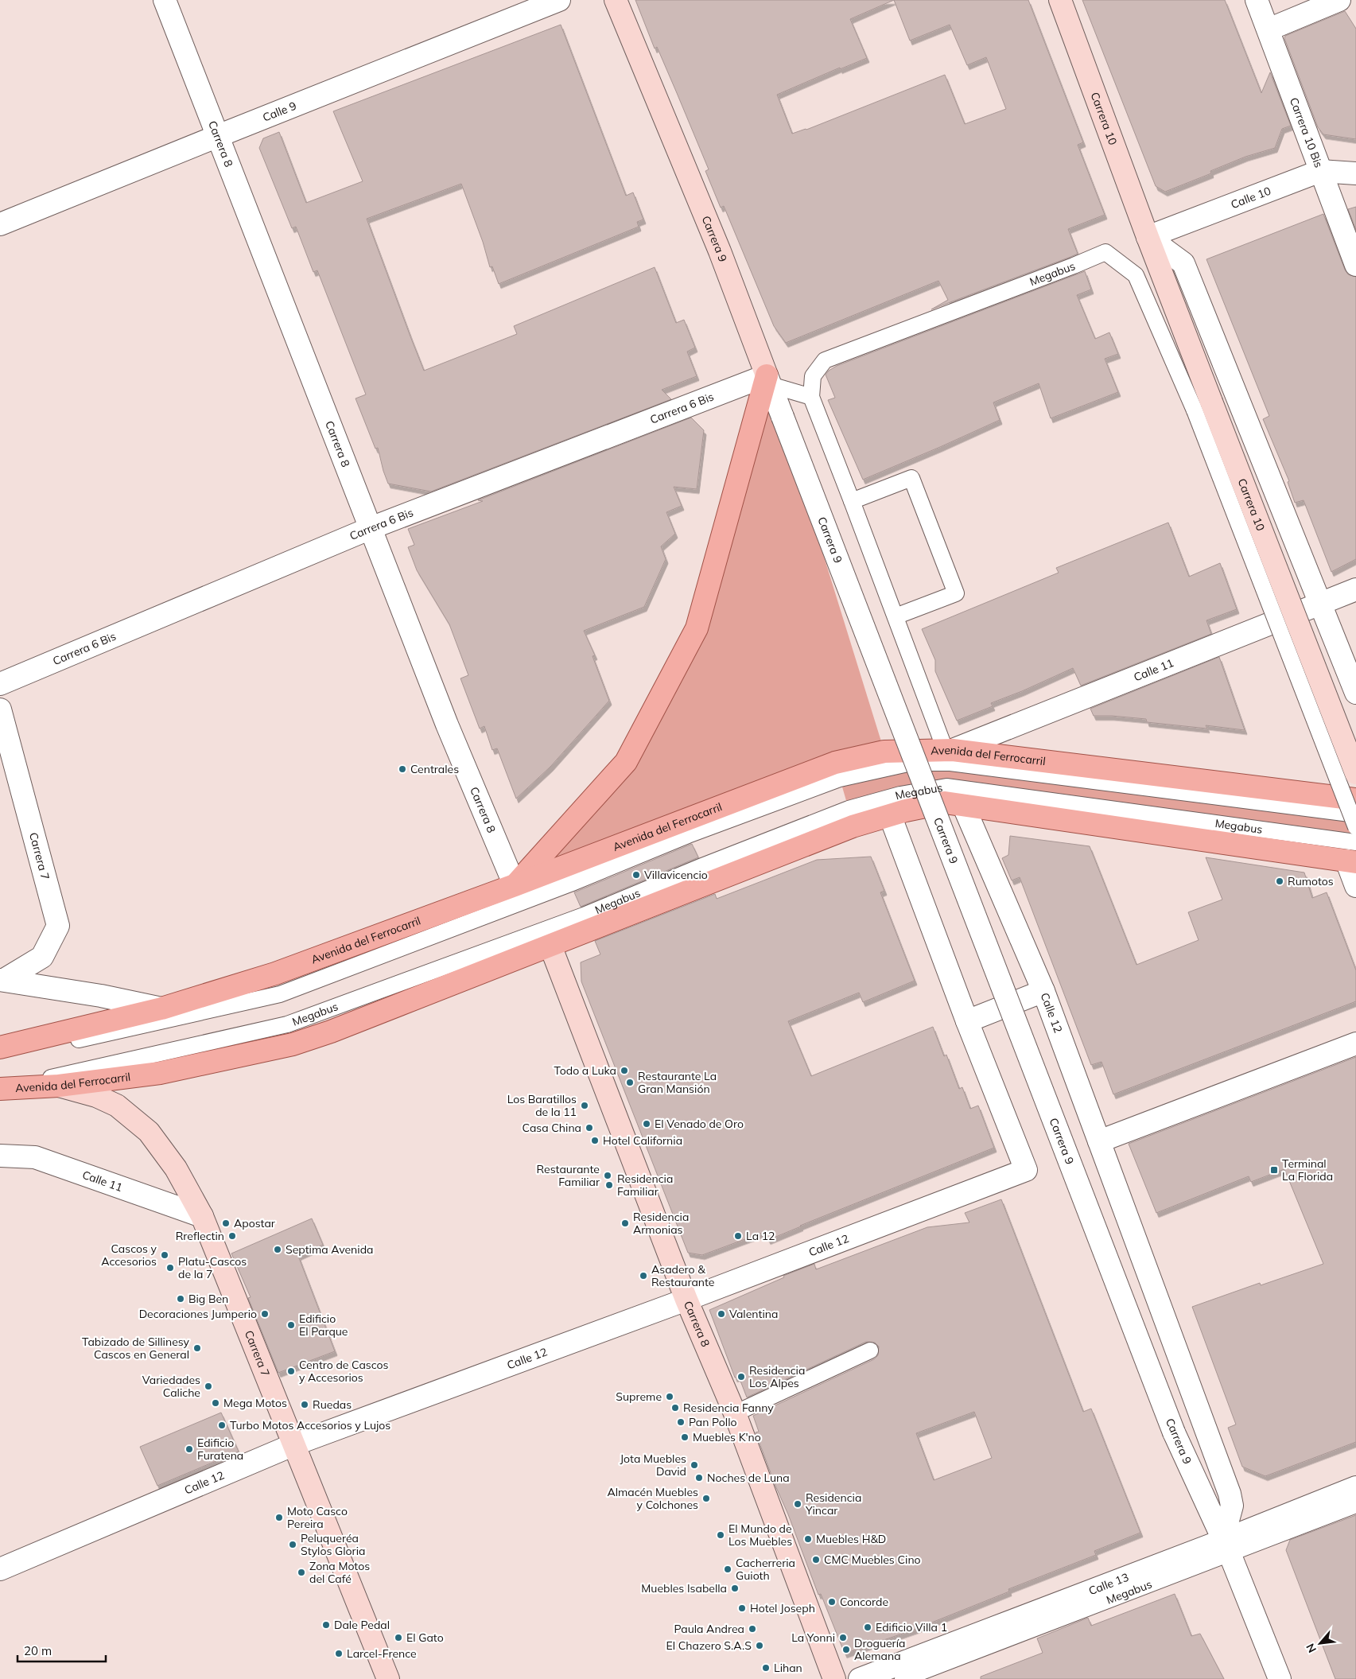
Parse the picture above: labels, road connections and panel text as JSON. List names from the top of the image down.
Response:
{
  "streets": {
    "main road": [
      "Carrera 10",
      "Carrera 8",
      "Carrera 9",
      "Avenida del Ferrocarril",
      "Carrera 7"
    ],
    "street": [
      "Calle 9",
      "Carrera 10 Bis",
      "Calle 10",
      "Carrera 6 Bis",
      "Calle 11",
      "Calle 12",
      "Calle 13"
    ],
    "lane": ["Megabus"]
  },
  "crossings": [
    ["Calle 9", "Carrera 8"],
    ["Carrera 10", "Calle 10"],
    ["Carrera 10", "Megabus"],
    ["Carrera 10 Bis", "Calle 10"],
    ["Carrera 8", "Carrera 6 Bis"],
    ["Carrera 8", "Avenida del Ferrocarril"],
    ["Carrera 8", "Calle 12"],
    ["Carrera 9", "Megabus"],
    ["Carrera 9", "Carrera 6 Bis"],
    ["Carrera 9", "Calle 12"],
    ["Carrera 9", "Calle 13"],
    ["Megabus", "Calle 11"],
    ["Megabus", "Avenida del Ferrocarril"],
    ["Megabus", "Calle 12"],
    ["Megabus", "Calle 13"],
    ["Calle 11", "Avenida del Ferrocarril"],
    ["Calle 11", "Carrera 7"],
    ["Avenida del Ferrocarril", "Carrera 7"],
    ["Carrera 7", "Calle 12"],
    ["Calle 12", "Calle 13"]
  ],
  "places": {
    "other": [
      "Centrales",
      "Villavicencio",
      "Rumotos",
      "Todo a Luka",
      "Restaurante La Gran Mansión",
      "Los Baratillos de la 11",
      "El Venado de Oro",
      "Casa China",
      "Hotel California",
      "Restaurante Familiar",
      "Residencia Familiar",
      "Apostar",
      "Residencia Armonias",
      "Rreflectin",
      "La 12",
      "Septima Avenida",
      "Cascos y Accesorios",
      "Platu-Cascos de la 7",
      "Asadero & Restaurante",
      "Big Ben",
      "Decoraciones Jumperio",
      "Valentina",
      "Edificio El Parque",
      "Tabizado de Sillinesy Cascos en General",
      "Centro de Cascos y Accesorios",
      "Residencia Los Alpes",
      "Variedades Caliche",
      "Supreme",
      "Mega Motos",
      "Ruedas",
      "Residencia Fanny",
      "Pan Pollo",
      "Turbo Motos Accesorios y Lujos",
      "Muebles K'no",
      "Edificio Furatena",
      "Jota Muebles David",
      "Noches de Luna",
      "Almacén Muebles y Colchones",
      "Residencia Yincar",
      "Moto Casco Pereira",
      "El Mundo de Los Muebles",
      "Muebles H&D",
      "Peluqueréa Stylos Gloria",
      "CMC Muebles Cino",
      "Cacherreria Guioth",
      "Zona Motos del Café",
      "Muebles Isabella",
      "Concorde",
      "Hotel Joseph",
      "Dale Pedal",
      "Edificio Villa 1",
      "Paula Andrea",
      "El Gato",
      "La Yonni",
      "El Chazero S.A.S",
      "Droguería Alemana",
      "Larcel-Frence",
      "Lihan"
    ],
    "transit": ["Terminal La Florida"]
  },
  "scale_bar": "20 m",
  "north": "bottom left"
}
